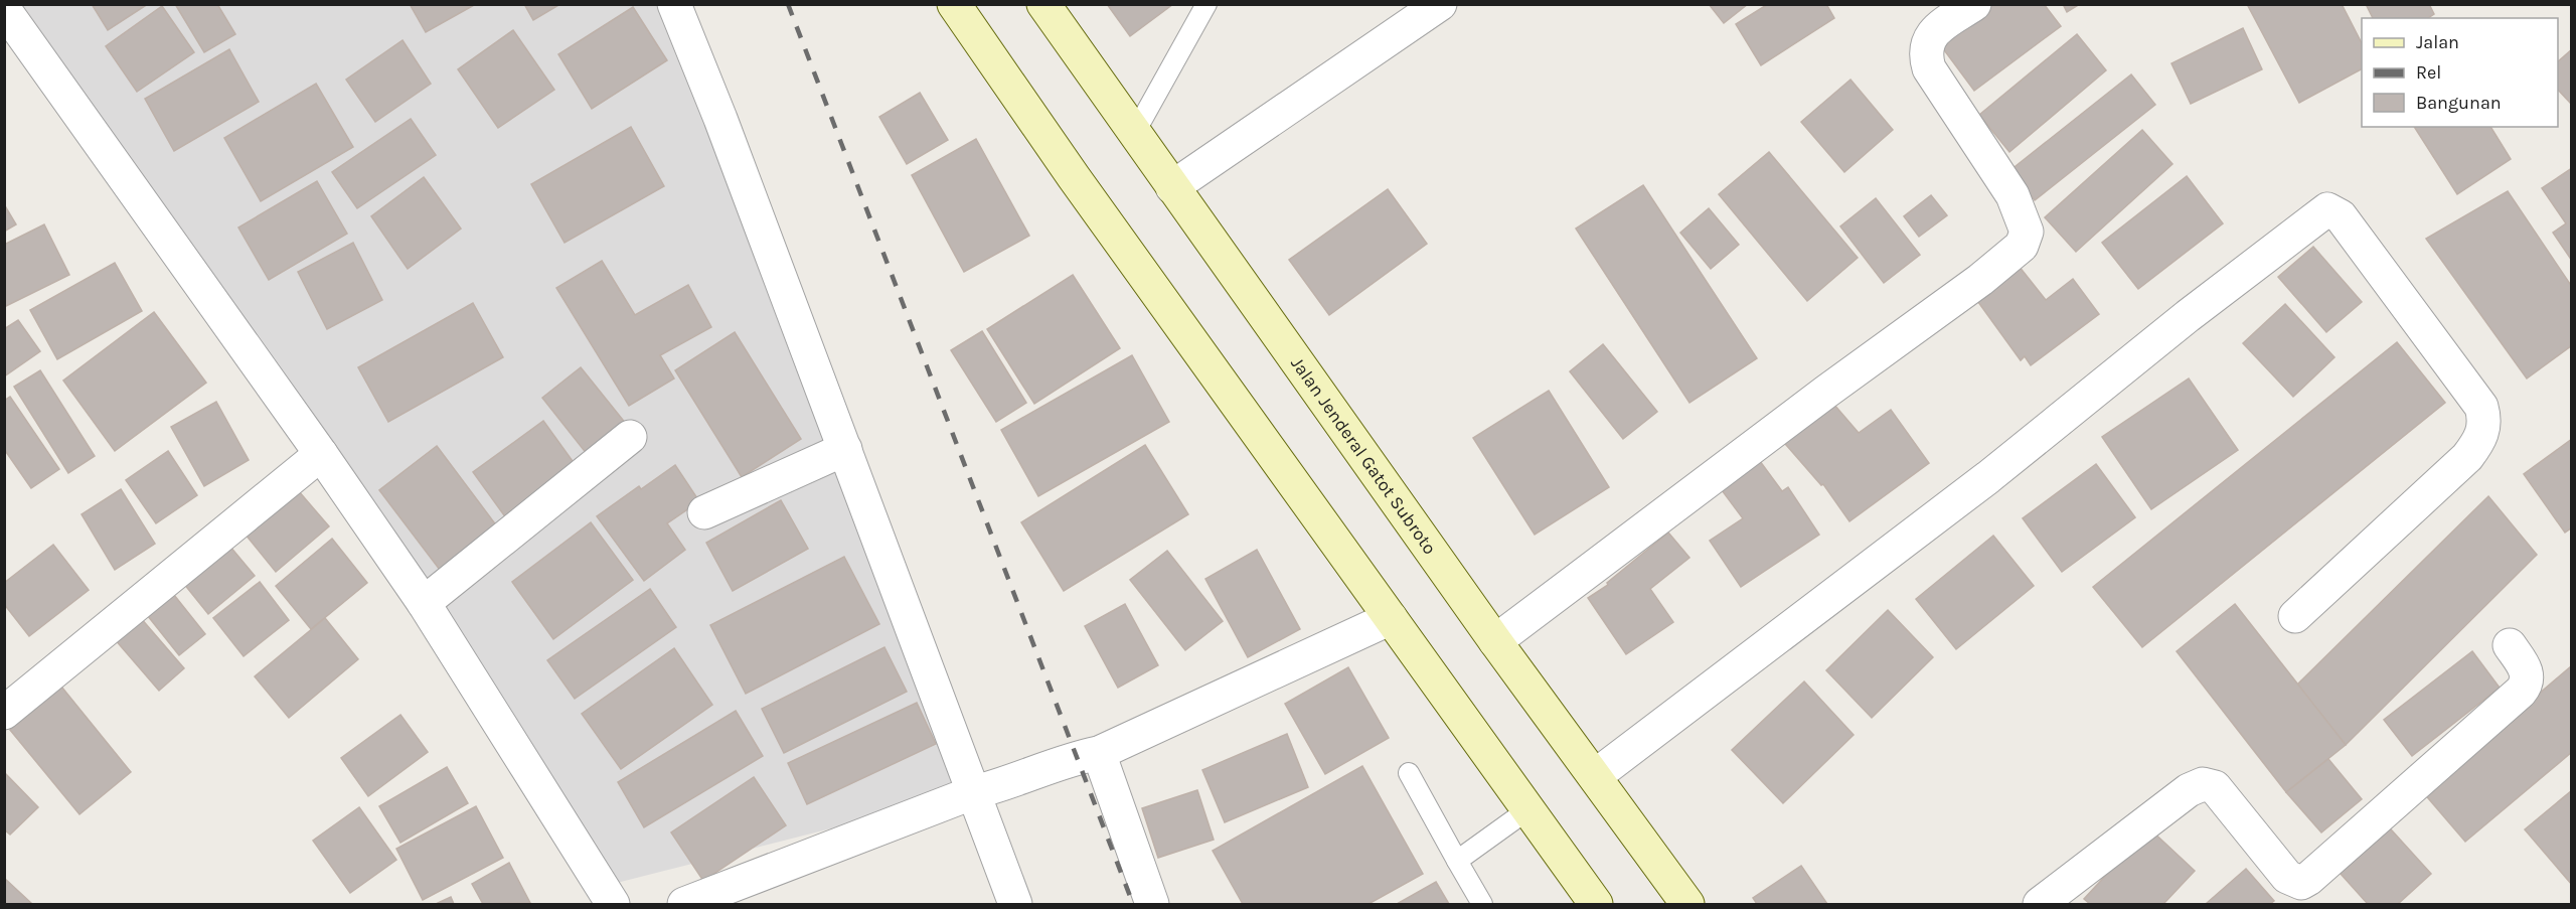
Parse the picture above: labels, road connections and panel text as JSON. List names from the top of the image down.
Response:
{
  "streets": {
    "main road": ["Jalan Jenderal Gatot Subroto"]
  },
  "legend": ["Jalan", "Rel", "Bangunan"]
}
